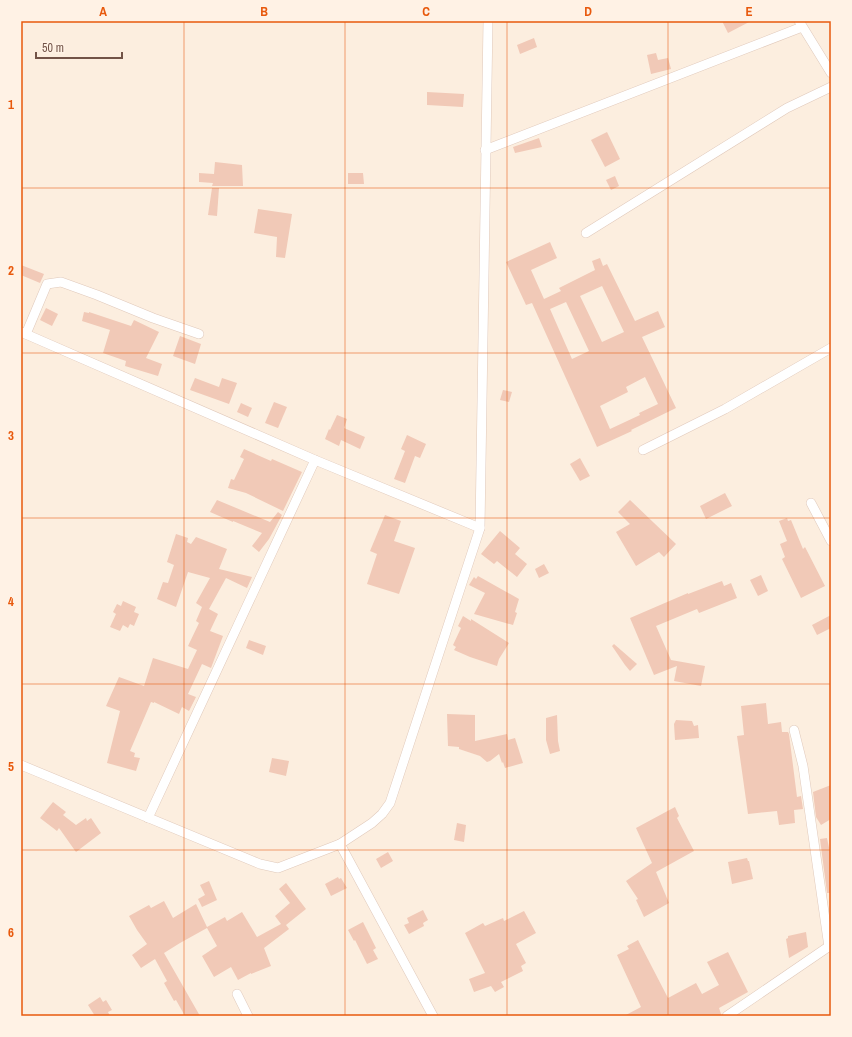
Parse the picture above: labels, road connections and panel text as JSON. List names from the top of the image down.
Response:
{
  "scale_bar": "50 m",
  "grid": {
    "columns": [
      "A",
      "B",
      "C",
      "D",
      "E"
    ],
    "rows": [
      "1",
      "2",
      "3",
      "4",
      "5",
      "6"
    ]
  }
}
